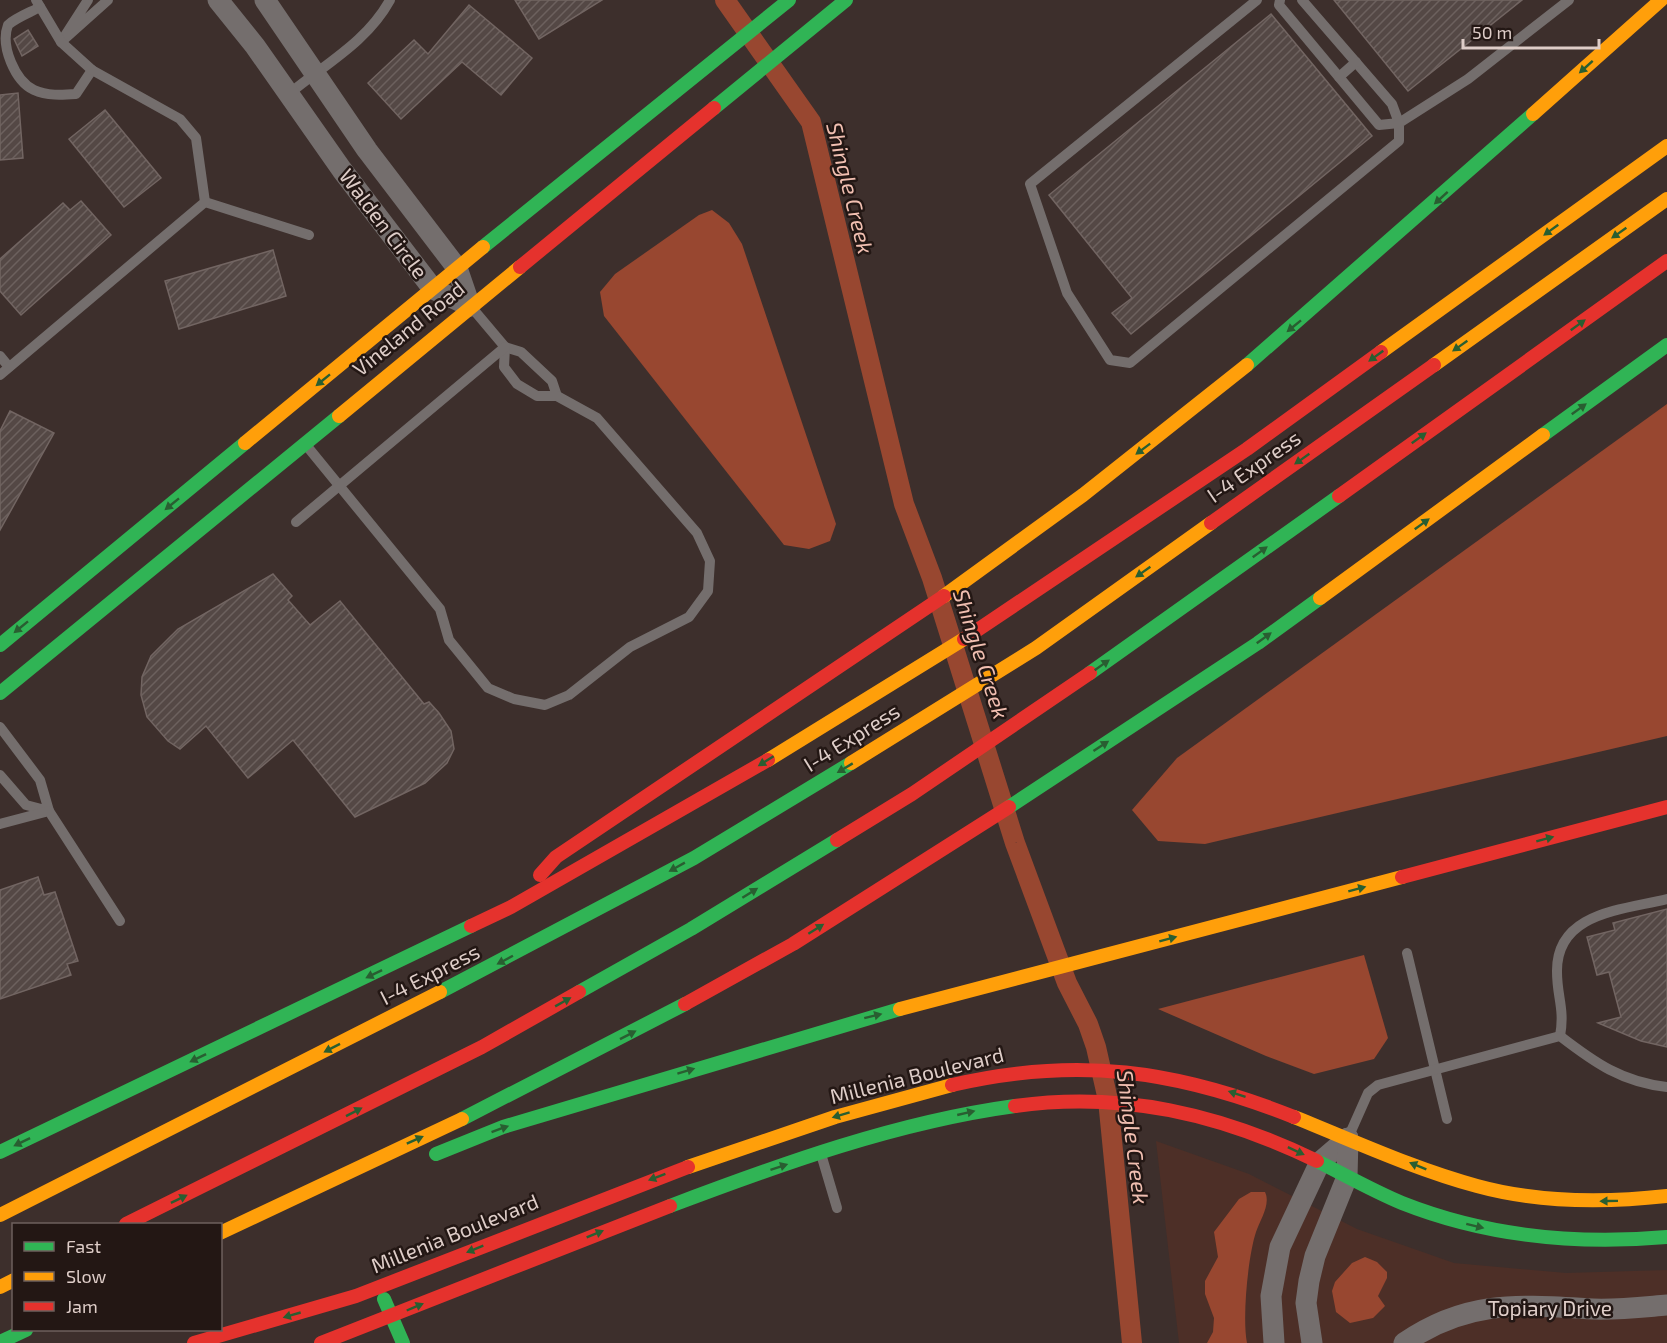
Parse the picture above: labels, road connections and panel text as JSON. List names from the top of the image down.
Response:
{
  "streets": {
    "main road": ["Vineland Road", "I-4 Express", "Millenia Boulevard"],
    "street": ["Walden Circle", "Topiary Drive"]
  },
  "crossings": [
    ["Walden Circle", "Vineland Road"]
  ],
  "water": ["Shingle Creek"],
  "legend": ["Fast", "Slow", "Jam"],
  "scale_bar": "50 m"
}
